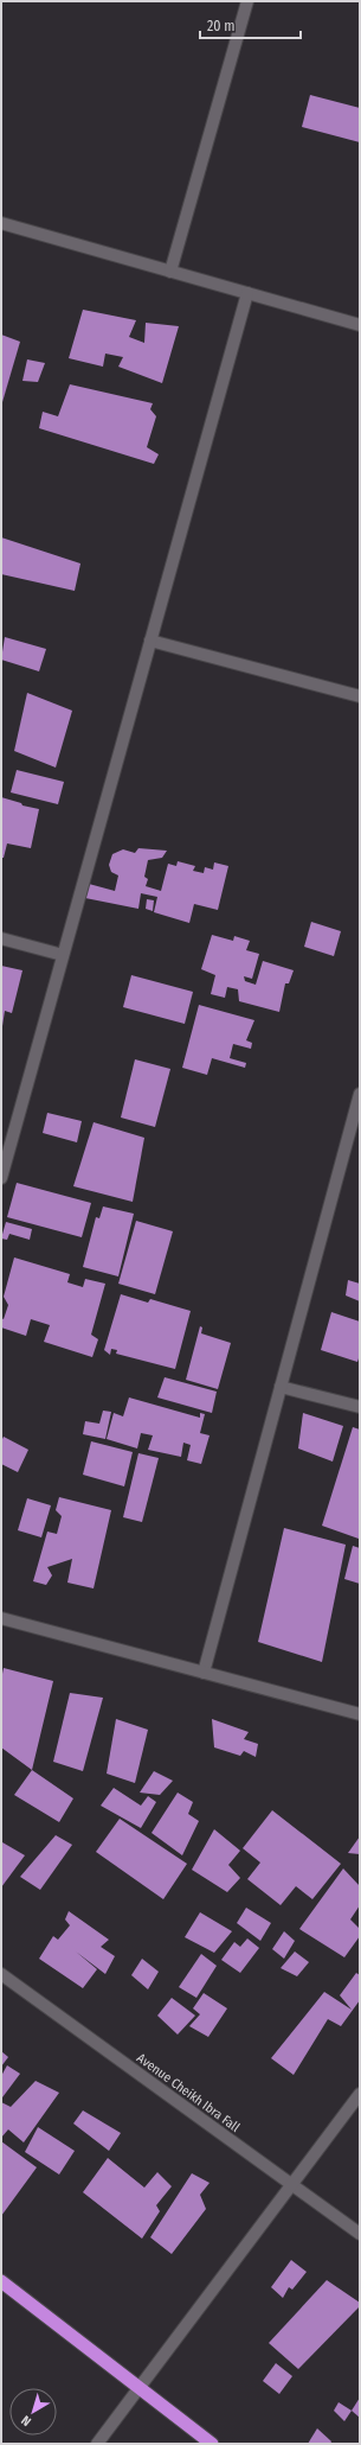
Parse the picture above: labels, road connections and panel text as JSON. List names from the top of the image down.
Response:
{
  "streets": {
    "street": ["Avenue Cheikh Ibra Fall"]
  },
  "scale_bar": "20 m",
  "north": "bottom left"
}
